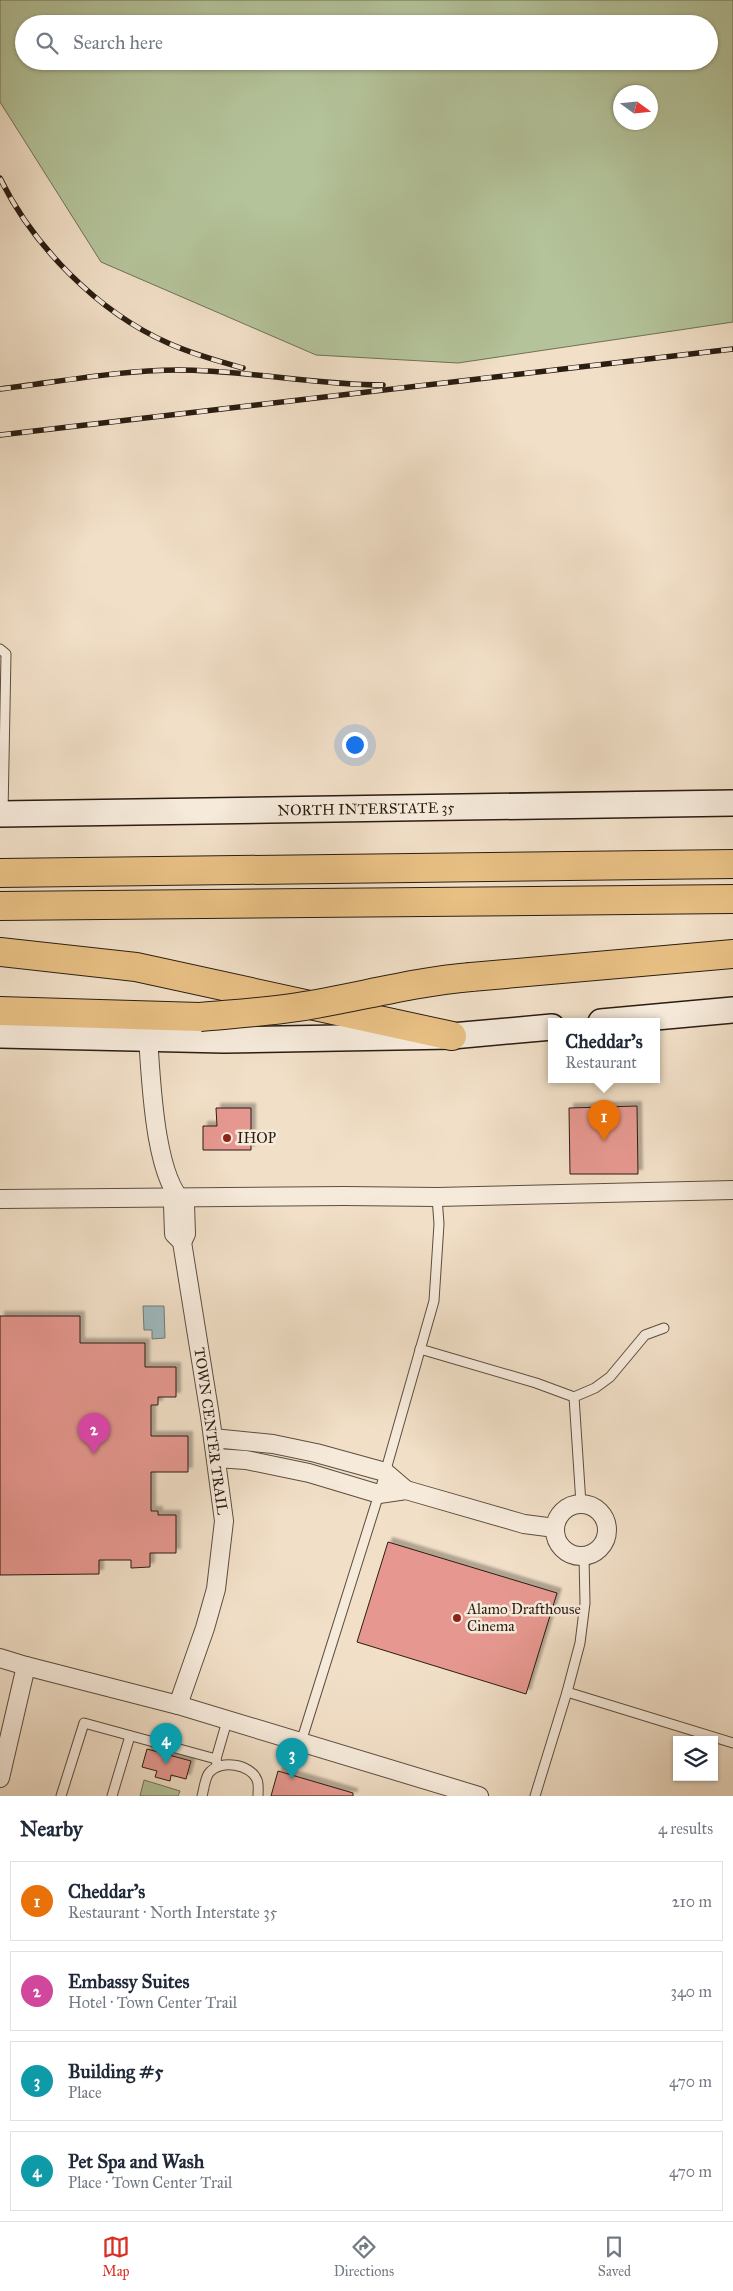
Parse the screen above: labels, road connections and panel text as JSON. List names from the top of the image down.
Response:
{
  "streets": {
    "main road": ["NORTH INTERSTATE 35"],
    "street": ["TOWN CENTER TRAIL"]
  },
  "places": ["IHOP", "Alamo Drafthouse Cinema"],
  "north": "right",
  "page": {
    "search": "Search here",
    "popup": ["Cheddar's", "Restaurant"],
    "pins": [
      "1",
      "2",
      "4",
      "3"
    ],
    "heading": ["Nearby", "4 results"],
    "list": [
      {
        "mark": "1",
        "name": "Cheddar's",
        "note": "Restaurant · North Interstate 35",
        "value": "210 m"
      },
      {
        "mark": "2",
        "name": "Embassy Suites",
        "note": "Hotel · Town Center Trail",
        "value": "340 m"
      },
      {
        "mark": "3",
        "name": "Building #5",
        "note": "Place",
        "value": "470 m"
      },
      {
        "mark": "4",
        "name": "Pet Spa and Wash",
        "note": "Place · Town Center Trail",
        "value": "470 m"
      }
    ],
    "nav": ["Map", "Directions", "Saved"]
  }
}
